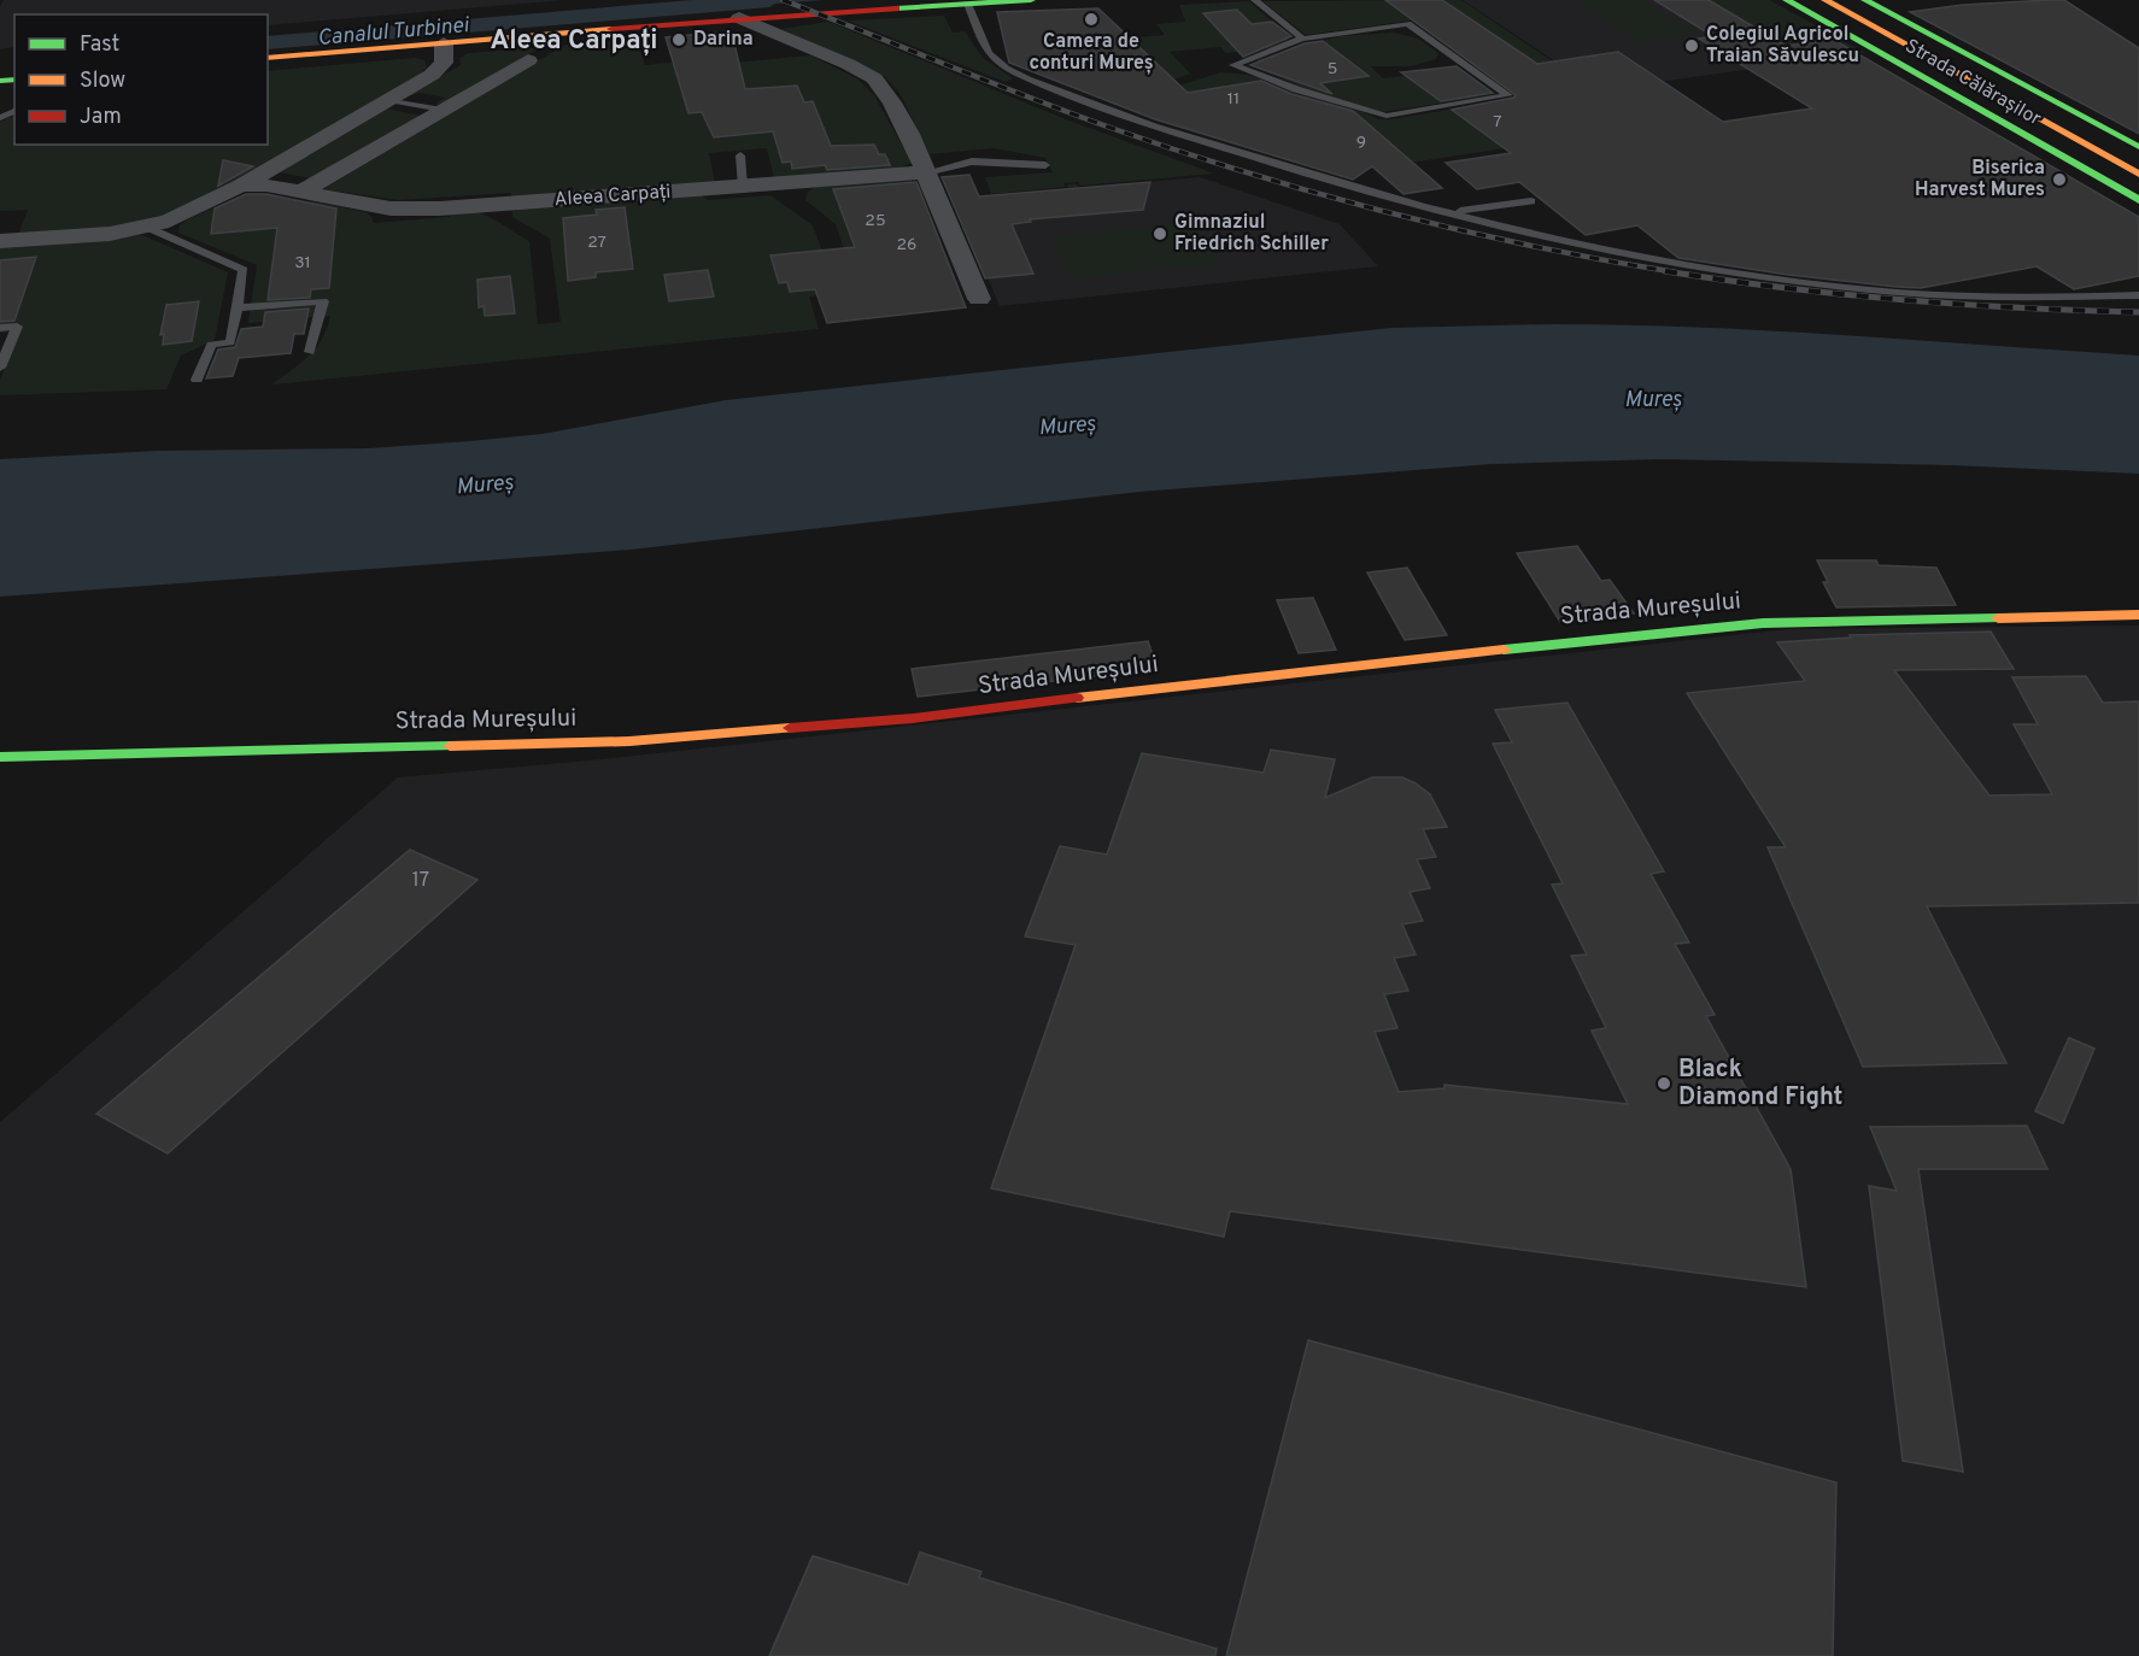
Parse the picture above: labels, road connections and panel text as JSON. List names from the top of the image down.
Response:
{
  "streets": {
    "street": ["Strada Călărașilor", "Aleea Carpați", "Strada Mureșului"]
  },
  "districts": ["Aleea Carpați"],
  "water": ["Canalul Turbinei", "Mureș"],
  "places": [
    "Camera de conturi Mureș",
    "Darina",
    "Colegiul Agricol Traian Săvulescu",
    "Biserica Harvest Mures",
    "Gimnaziul Friedrich Schiller",
    "Black Diamond Fight"
  ],
  "house_numbers": [
    "5",
    "11",
    "7",
    "9",
    "25",
    "27",
    "26",
    "31",
    "17"
  ],
  "legend": ["Fast", "Slow", "Jam"]
}
